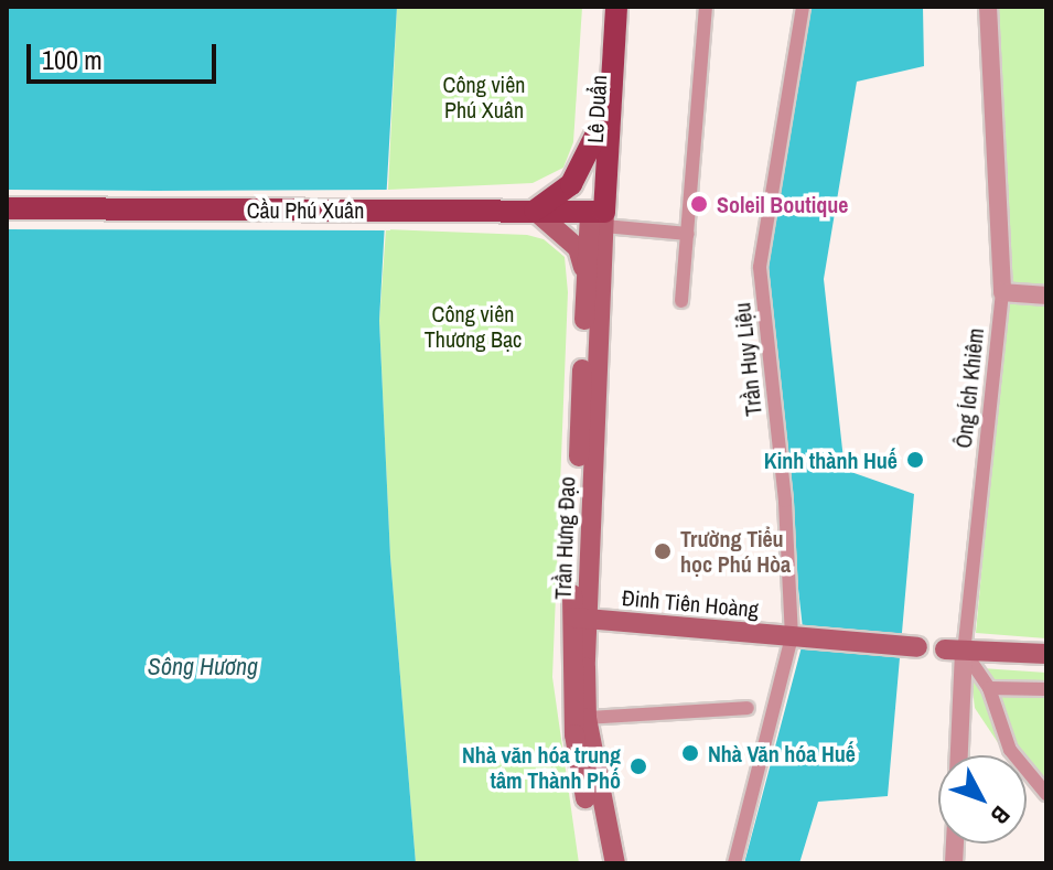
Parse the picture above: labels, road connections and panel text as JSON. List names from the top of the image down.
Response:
{
  "streets": {
    "main road": [
      "Lê Duẩn",
      "Cầu Phú Xuân",
      "Trần Hưng Đạo",
      "Đinh Tiên Hoàng"
    ],
    "street": ["Trần Huy Liệu", "Ông Ích Khiêm"]
  },
  "crossings": [
    ["Lê Duẩn", "Cầu Phú Xuân"],
    ["Lê Duẩn", "Trần Hưng Đạo"],
    ["Cầu Phú Xuân", "Trần Hưng Đạo"],
    ["Trần Huy Liệu", "Đinh Tiên Hoàng"],
    ["Trần Hưng Đạo", "Đinh Tiên Hoàng"]
  ],
  "water": ["Sông Hương"],
  "parks": ["Công viên Phú Xuân", "Công viên Thương Bạc"],
  "places": [
    "Soleil Boutique",
    "Kinh thành Huế",
    "Trường Tiểu học Phú Hòa",
    "Nhà Văn hóa Huế",
    "Nhà văn hóa trung tâm Thành Phố"
  ],
  "scale_bar": "100 m",
  "north": "bottom right"
}
